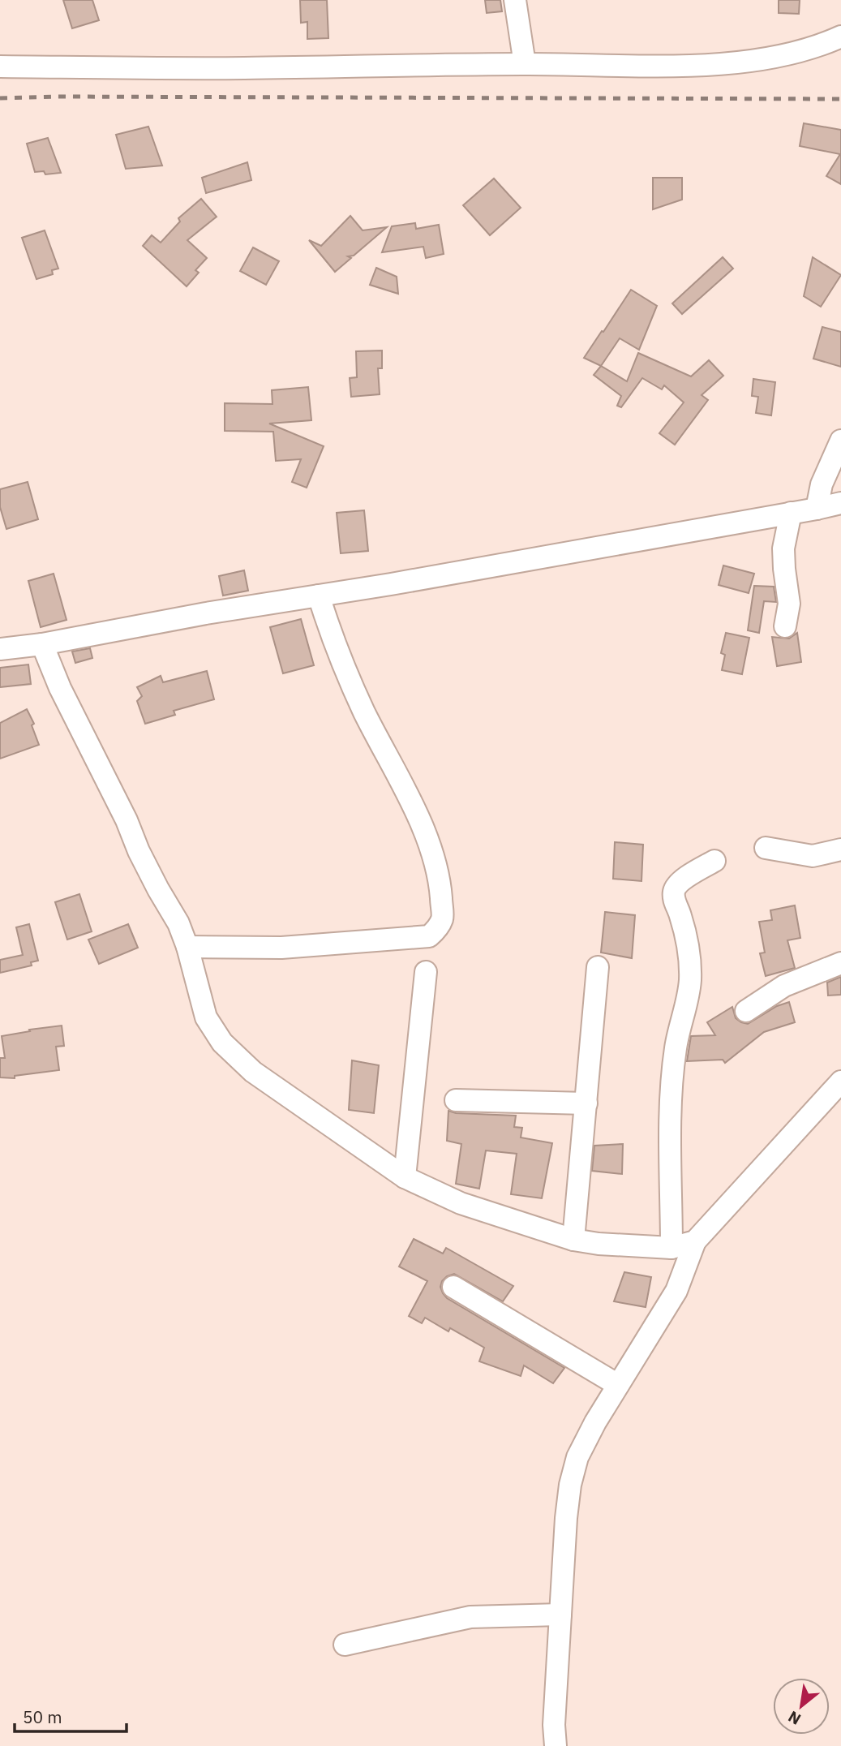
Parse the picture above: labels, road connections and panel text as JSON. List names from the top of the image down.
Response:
{
  "scale_bar": "50 m",
  "north": "bottom left"
}
